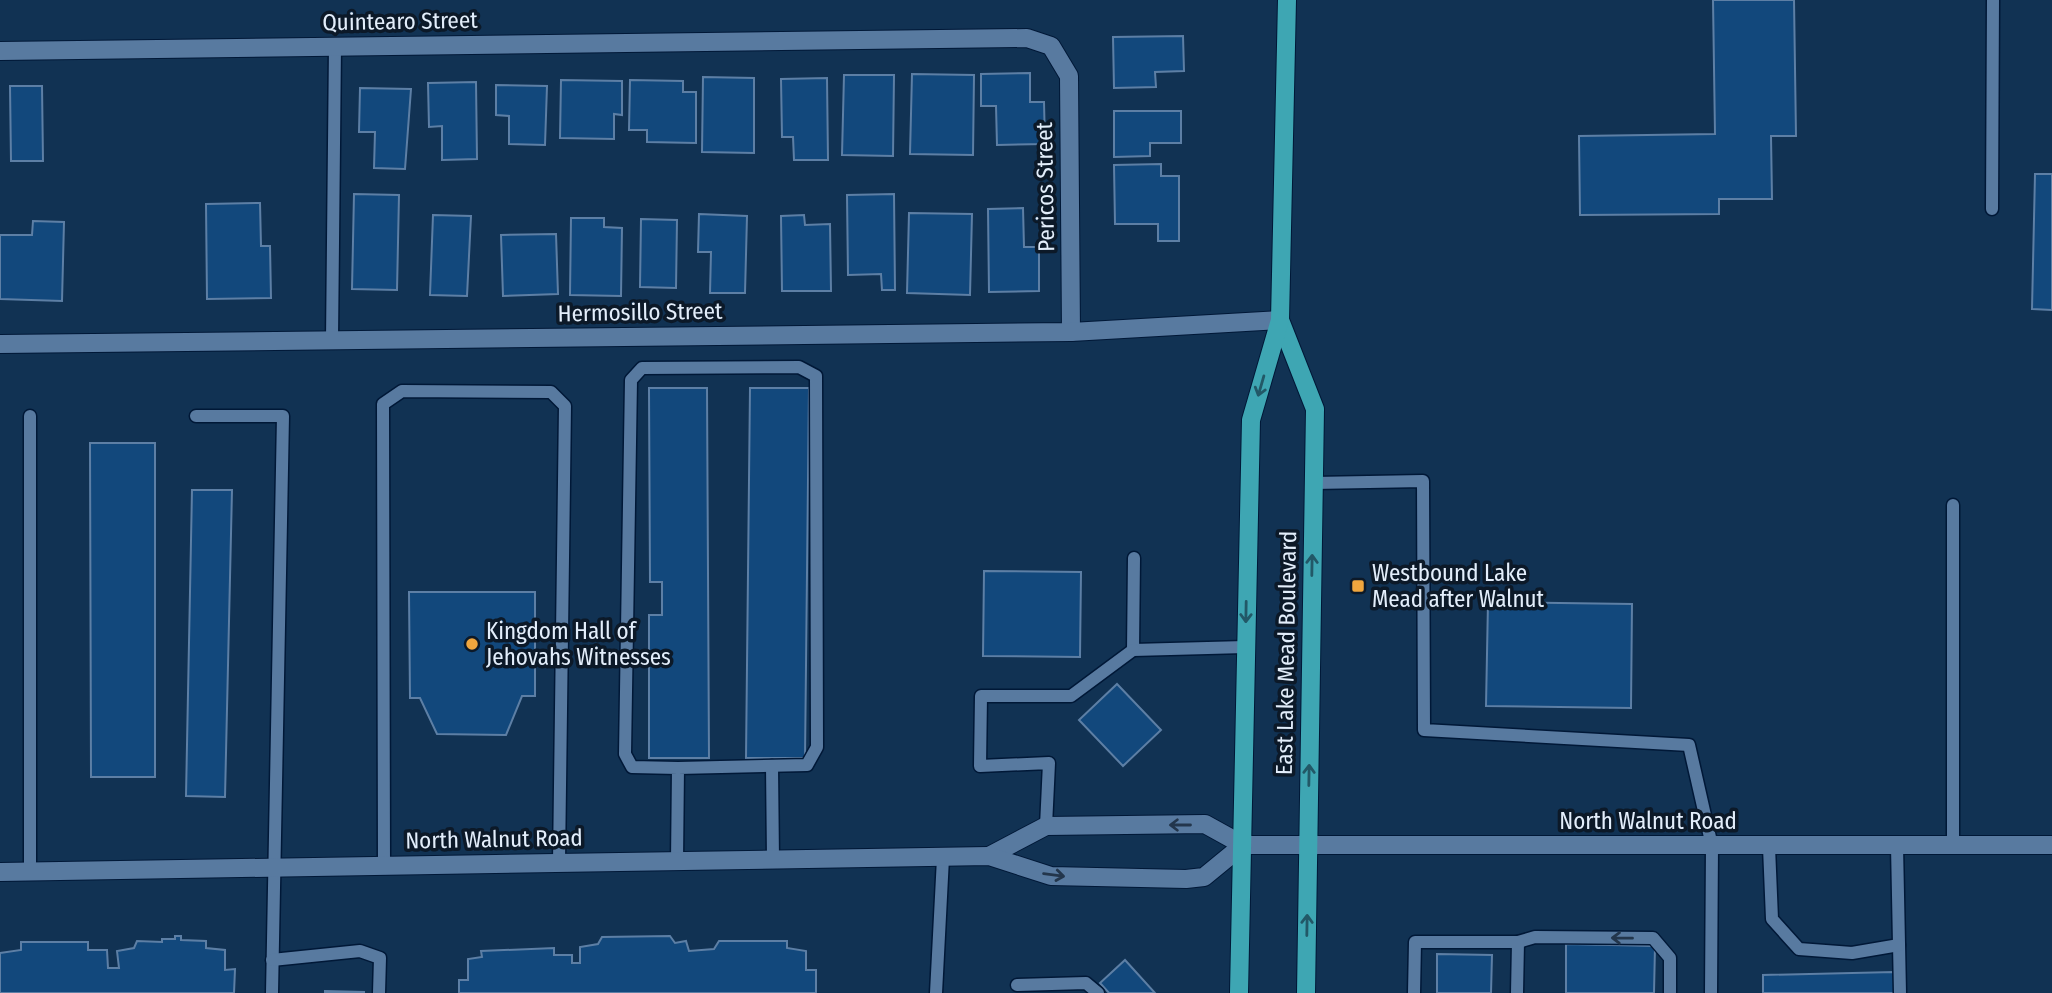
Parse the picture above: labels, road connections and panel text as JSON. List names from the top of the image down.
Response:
{
  "streets": {
    "main road": ["East Lake Mead Boulevard"],
    "street": [
      "Quintearo Street",
      "Pericos Street",
      "Hermosillo Street",
      "North Walnut Road"
    ]
  },
  "crossings": [
    ["Quintearo Street", "Pericos Street"],
    ["Pericos Street", "Hermosillo Street"],
    ["Hermosillo Street", "East Lake Mead Boulevard"],
    ["East Lake Mead Boulevard", "North Walnut Road"]
  ],
  "places": {
    "transit": ["Westbound Lake Mead after Walnut"],
    "other": ["Kingdom Hall of Jehovahs Witnesses"]
  }
}
